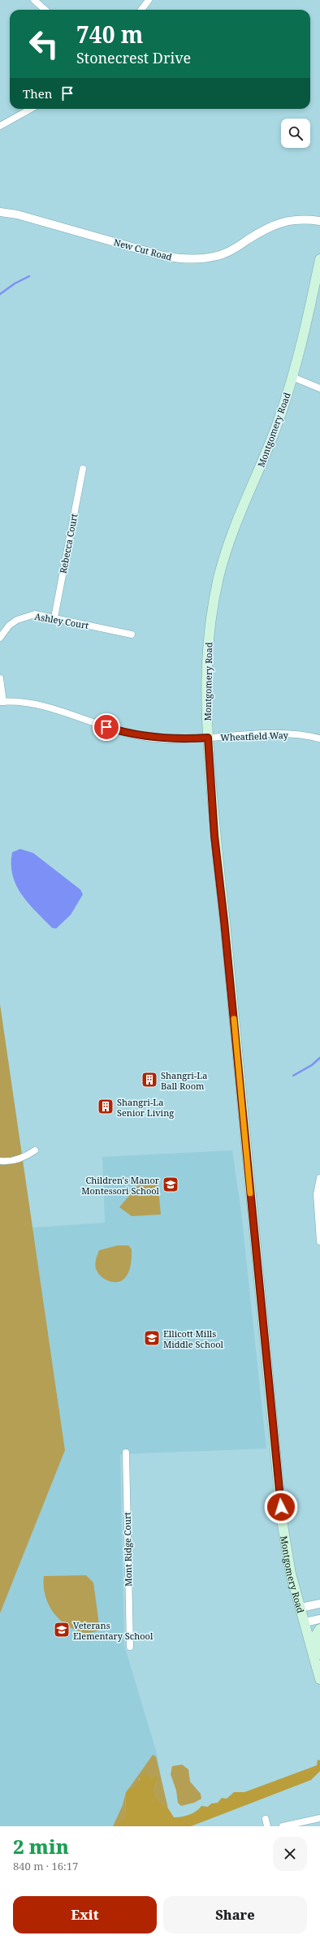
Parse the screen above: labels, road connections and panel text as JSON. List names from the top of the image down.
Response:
{
  "streets": {
    "main road": ["Montgomery Road"],
    "street": [
      "New Cut Road",
      "Rebecca Court",
      "Ashley Court",
      "Wheatfield Way",
      "Mont Ridge Court"
    ]
  },
  "crossings": [
    ["Montgomery Road", "Wheatfield Way"],
    ["Rebecca Court", "Ashley Court"]
  ],
  "places": {
    "building": ["Shangri-La Ball Room", "Shangri-La Senior Living"],
    "school or university": ["Children's Manor Montessori School", "Ellicott Mills Middle School", "Veterans Elementary School"]
  },
  "page": {
    "turn": ["740 m", "Stonecrest Drive"],
    "then": "Then",
    "heading": ["2 min", "840 m · 16:17"],
    "buttons": ["Exit", "Share"]
  }
}
